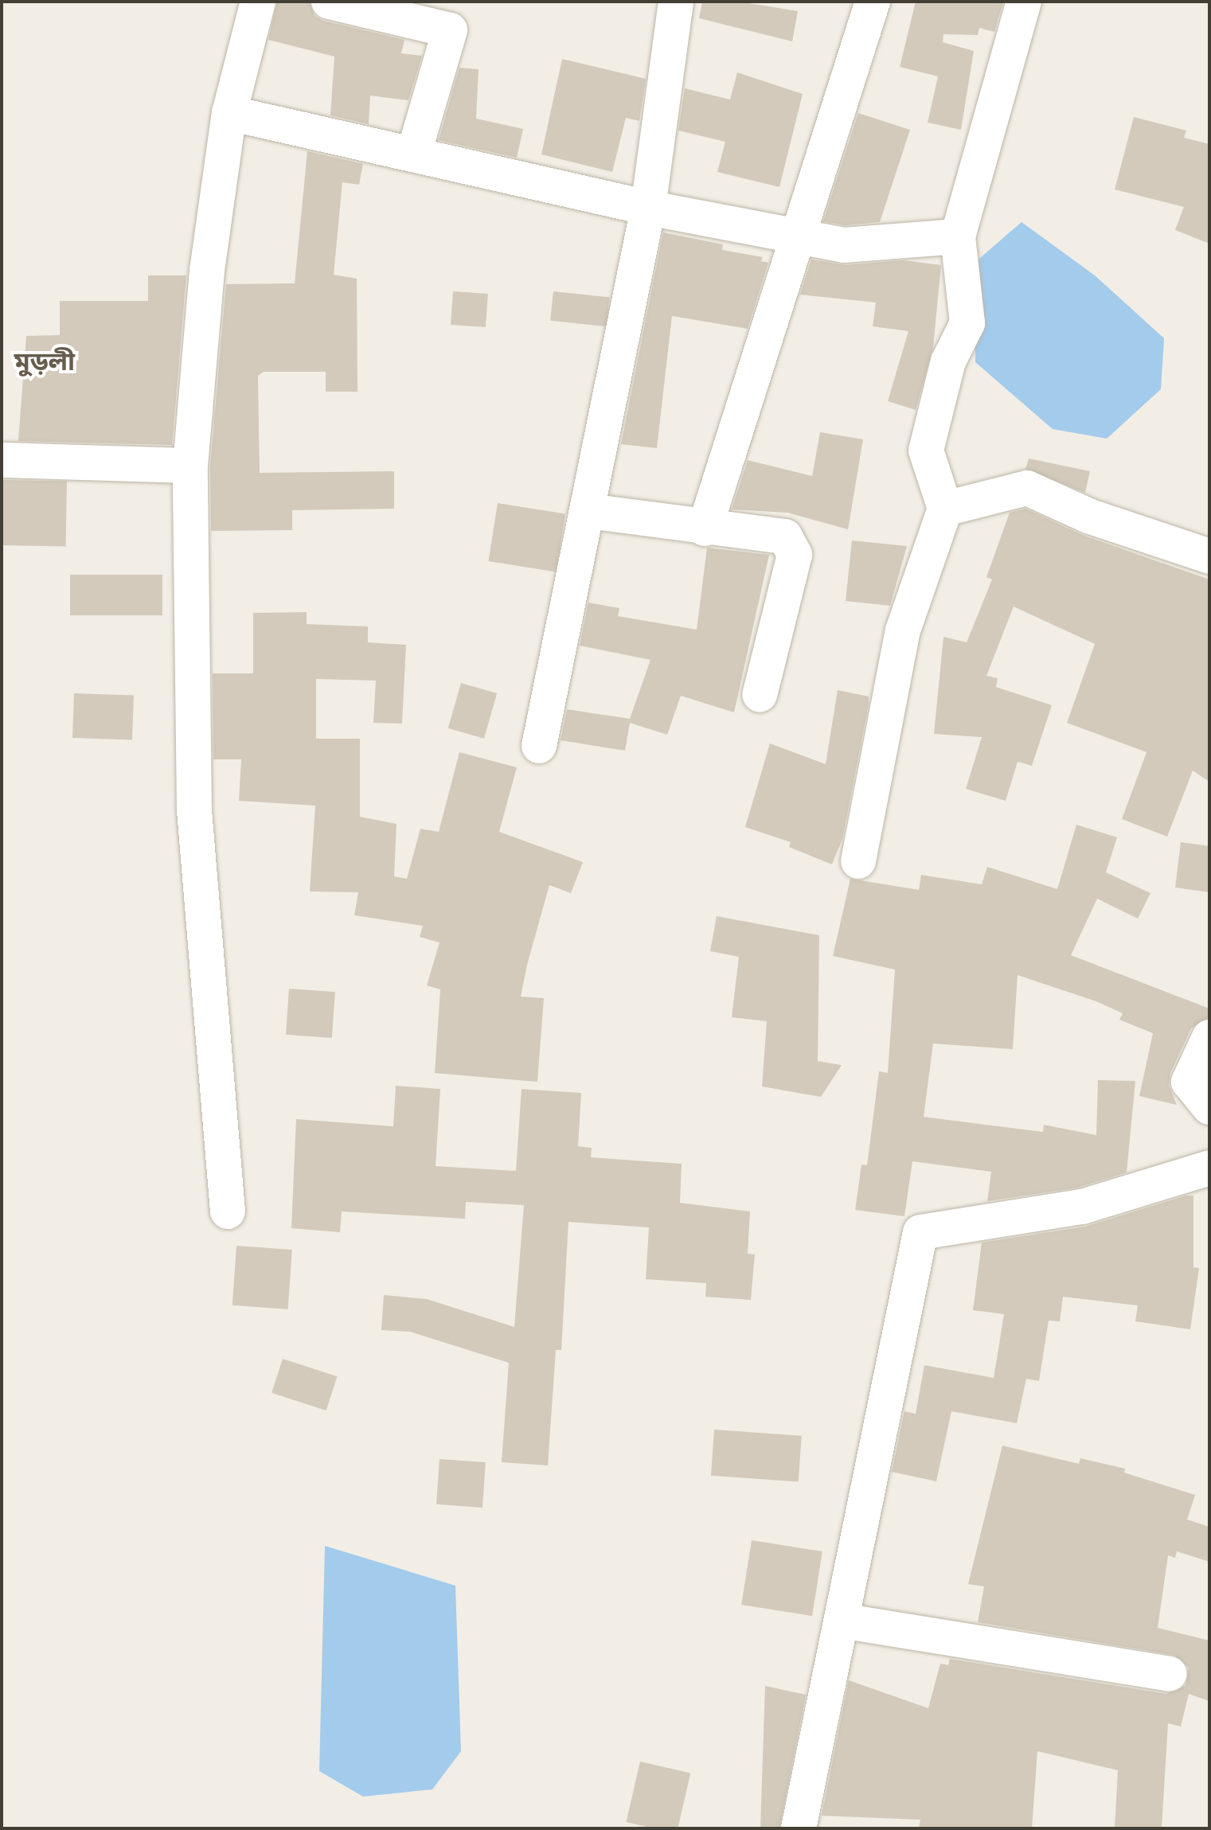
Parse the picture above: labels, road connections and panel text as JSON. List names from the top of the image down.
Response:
{
  "districts": ["মুড়লী"]
}
